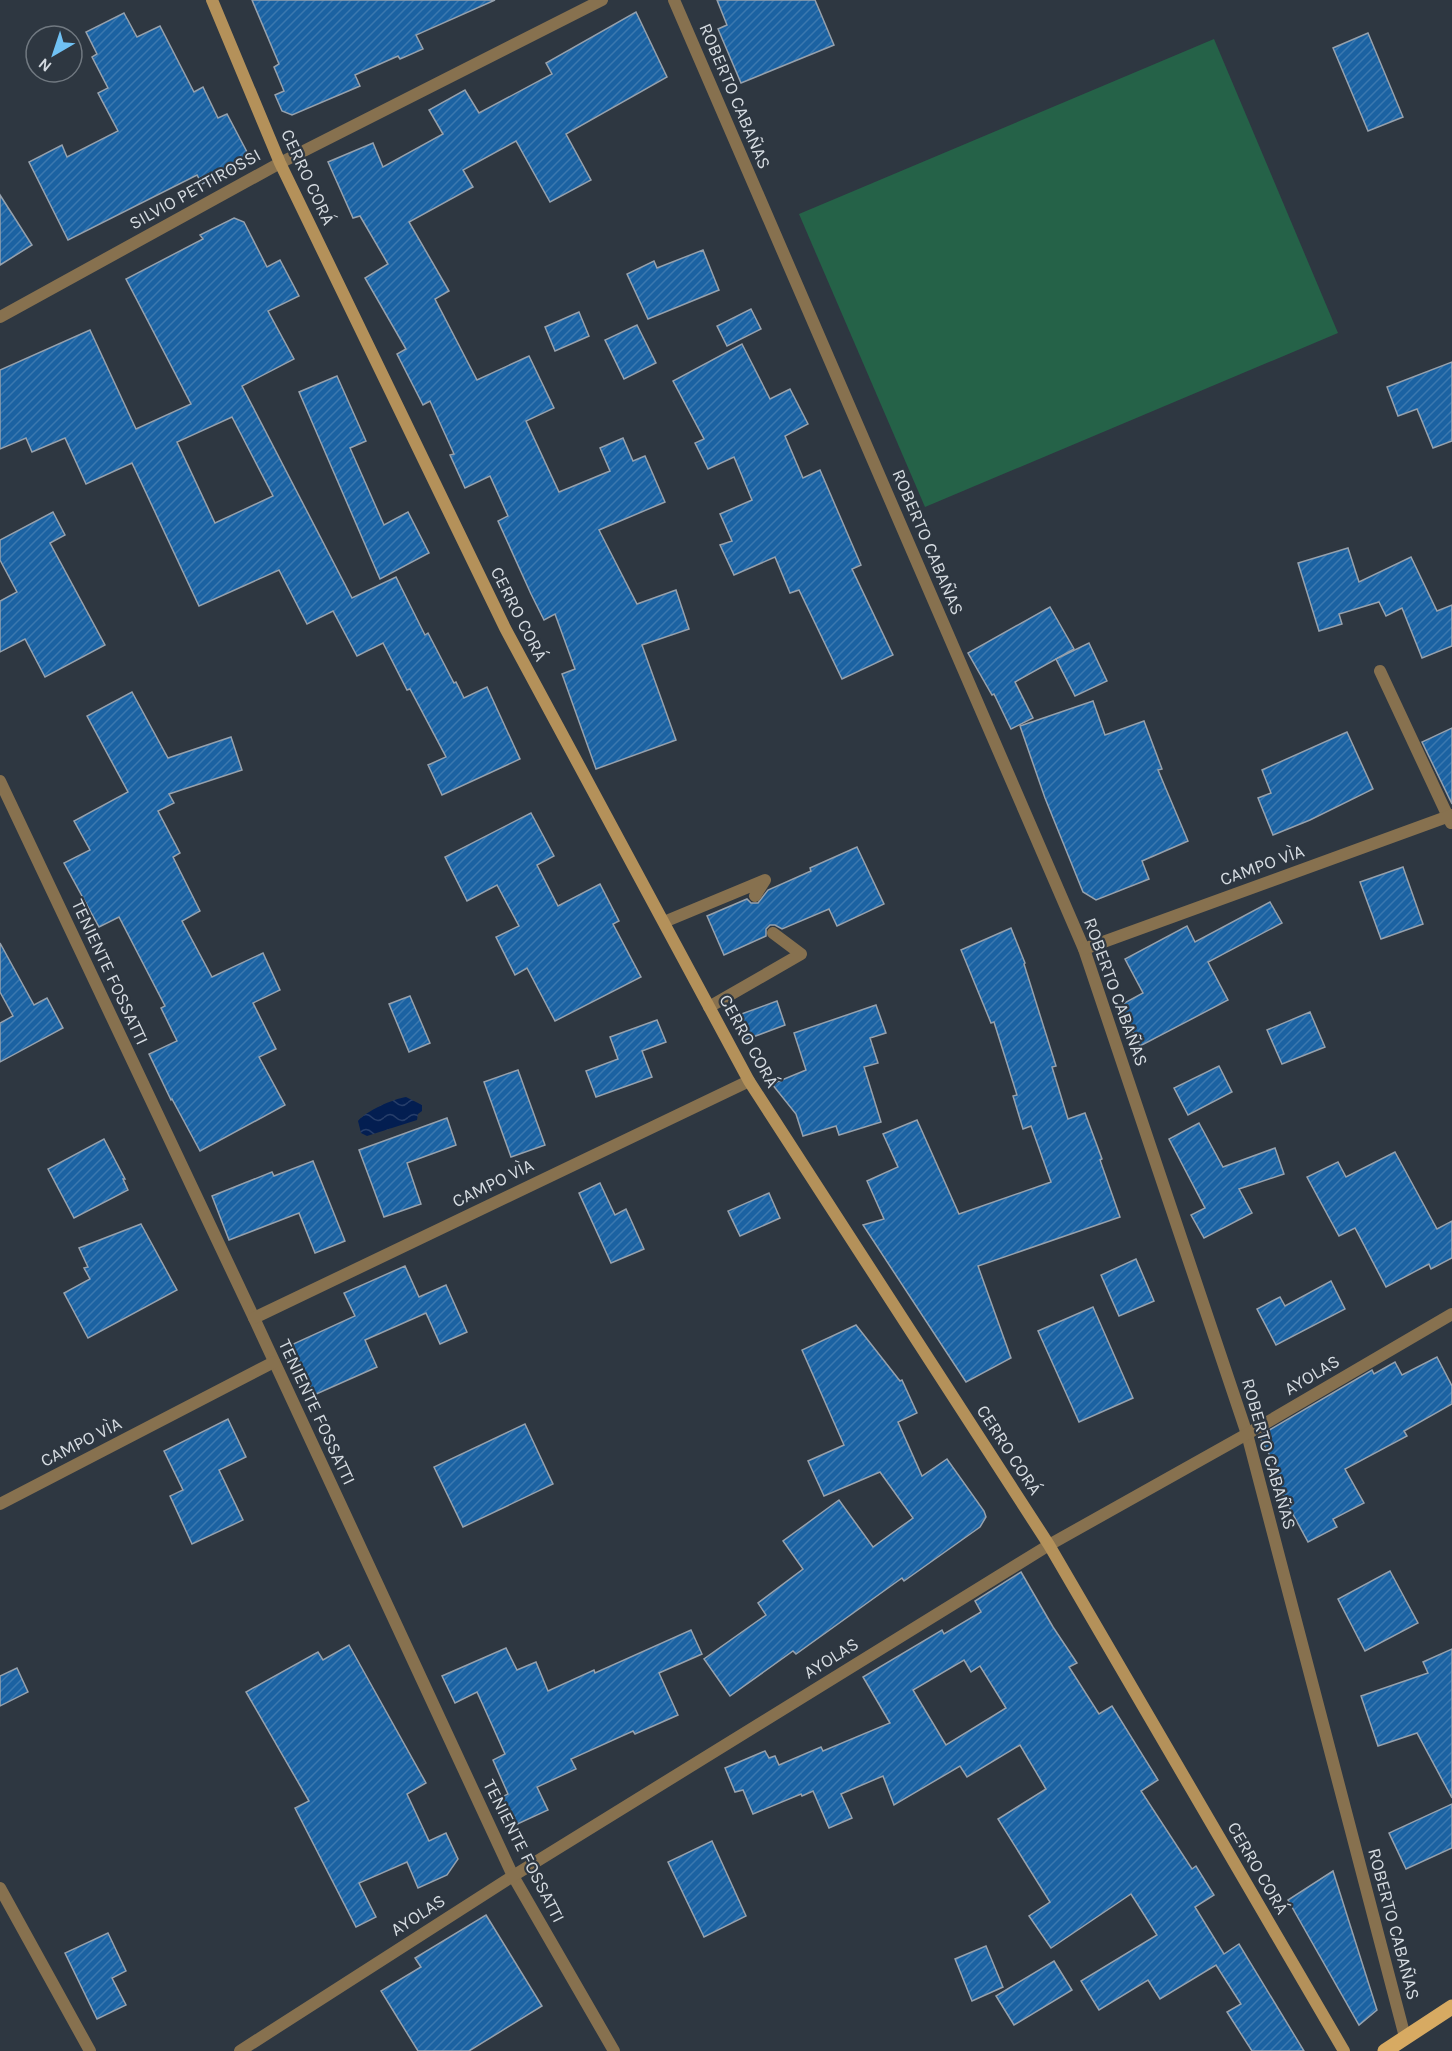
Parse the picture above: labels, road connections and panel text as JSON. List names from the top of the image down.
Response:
{
  "streets": {
    "street": [
      "ROBERTO CABAÑAS",
      "CERRO CORÁ",
      "SILVIO PETTIROSSI",
      "CAMPO VÌA",
      "TENIENTE FOSSATTI",
      "AYOLAS"
    ]
  },
  "crossings": [
    ["ROBERTO CABAÑAS", "CAMPO VÌA"],
    ["ROBERTO CABAÑAS", "AYOLAS"],
    ["CERRO CORÁ", "SILVIO PETTIROSSI"],
    ["CERRO CORÁ", "CAMPO VÌA"],
    ["CERRO CORÁ", "AYOLAS"],
    ["CAMPO VÌA", "TENIENTE FOSSATTI"],
    ["TENIENTE FOSSATTI", "AYOLAS"]
  ],
  "north": "bottom left"
}
